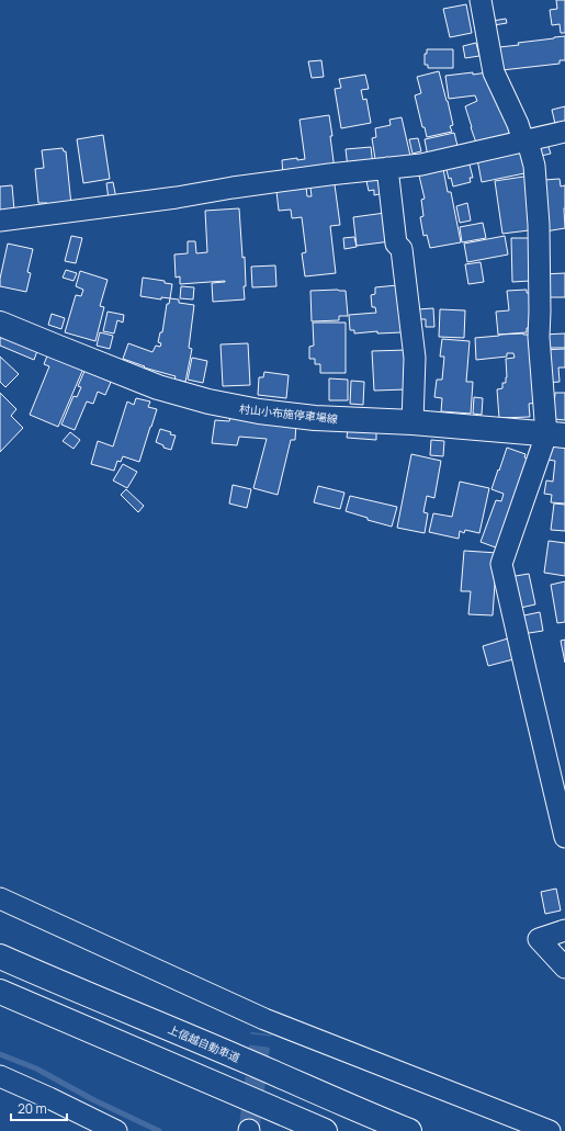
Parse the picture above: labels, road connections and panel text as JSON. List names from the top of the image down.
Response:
{
  "streets": {
    "main road": ["村山小布施停車場線", "上信越自動車道"]
  },
  "scale_bar": "20 m"
}
